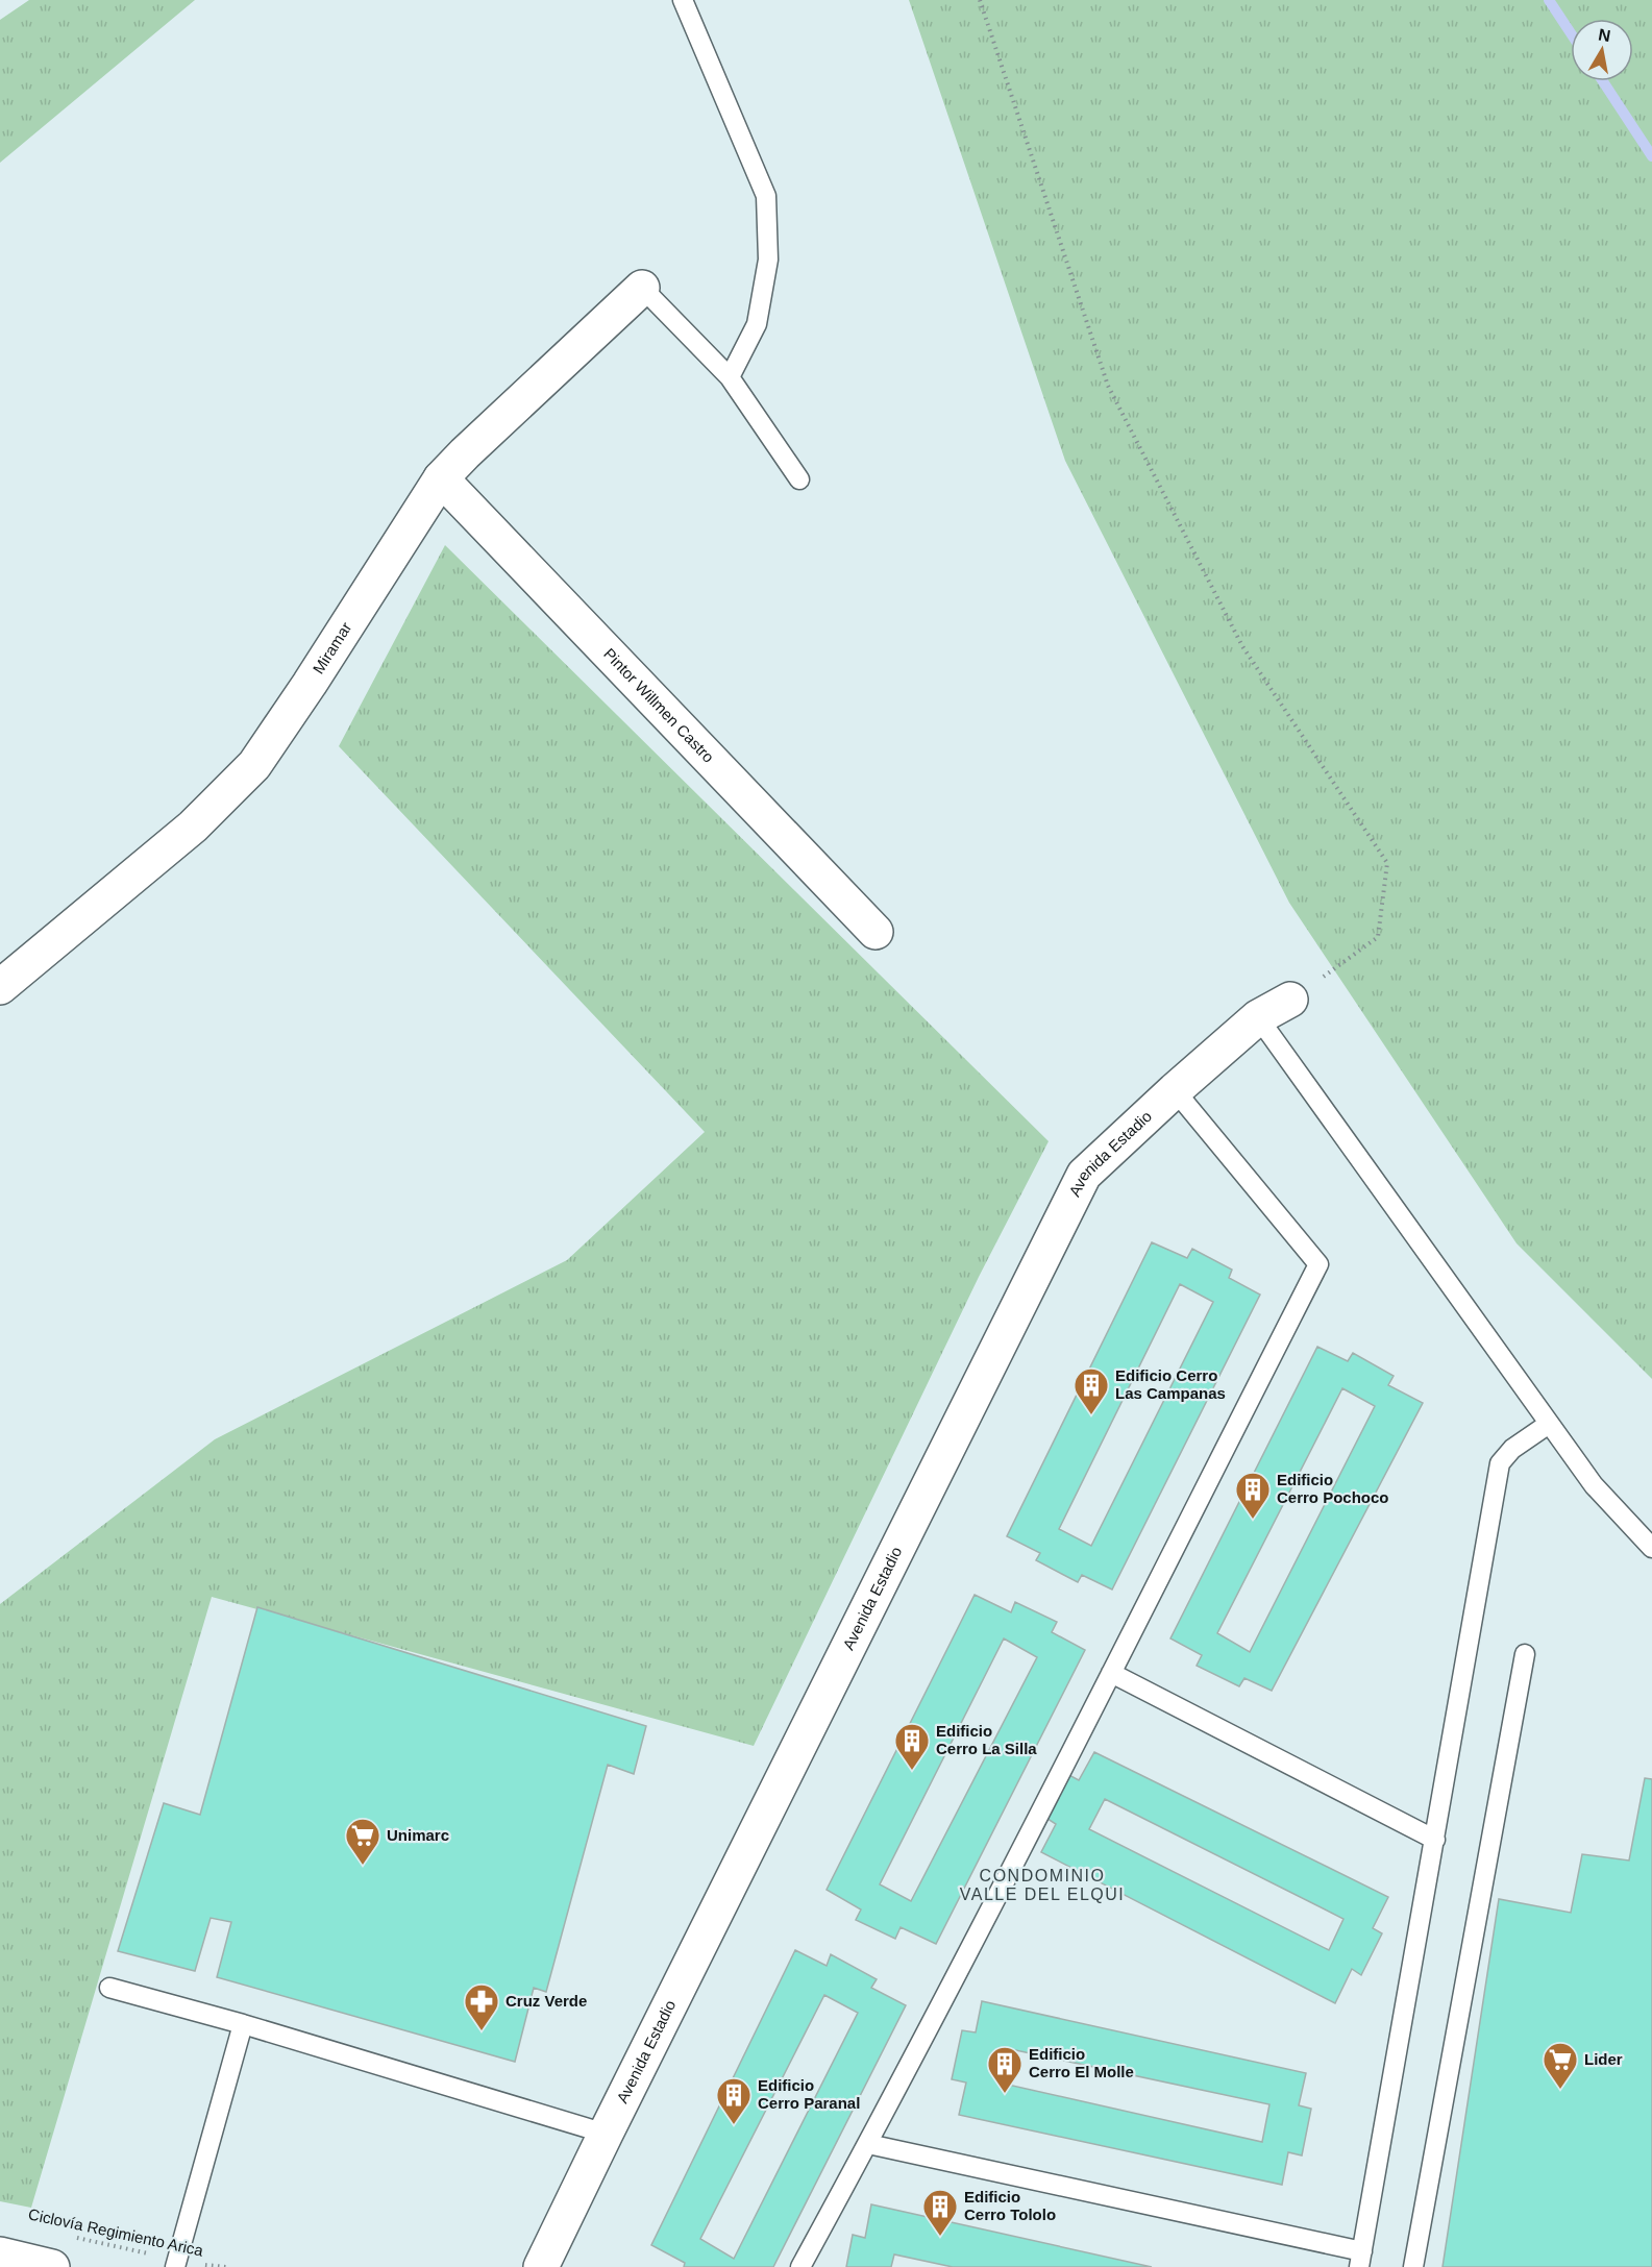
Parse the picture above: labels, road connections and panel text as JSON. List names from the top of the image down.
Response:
{
  "streets": {
    "street": ["Miramar", "Pintor Willmen Castro", "Avenida Estadio"],
    "path": ["Ciclovía Regimiento Arica"]
  },
  "crossings": [
    ["Miramar", "Pintor Willmen Castro"]
  ],
  "districts": ["CONDOMINIO VALLE DEL ELQUI"],
  "places": {
    "building": [
      "Edificio Cerro Las Campanas",
      "Edificio Cerro Pochoco",
      "Edificio Cerro La Silla",
      "Edificio Cerro El Molle",
      "Edificio Cerro Paranal",
      "Edificio Cerro Tololo"
    ],
    "supermarket": ["Unimarc", "Lider"],
    "pharmacy": ["Cruz Verde"]
  },
  "north": "top"
}
